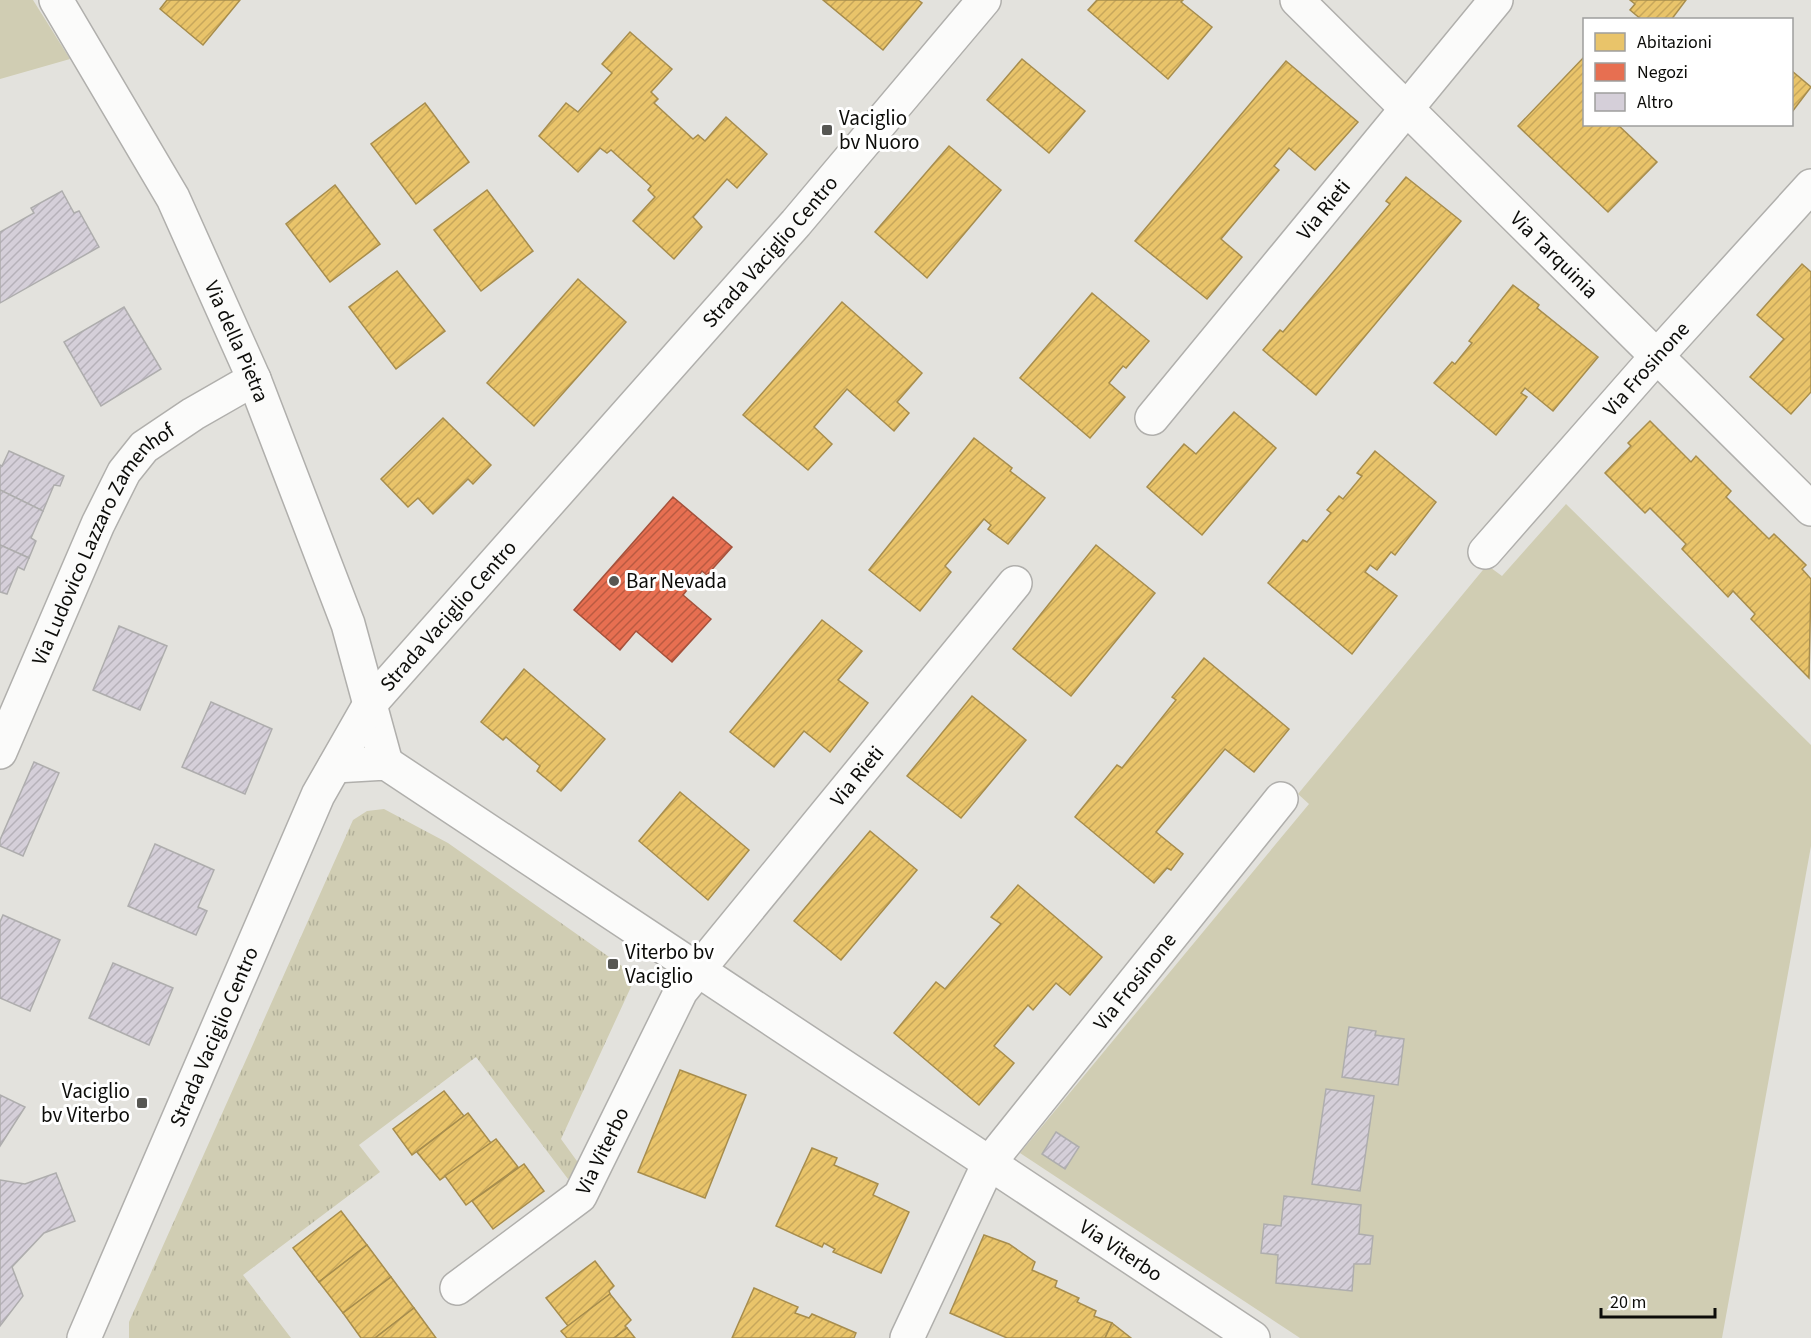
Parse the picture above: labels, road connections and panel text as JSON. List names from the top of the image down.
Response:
{
  "streets": {
    "street": [
      "Via Rieti",
      "Strada Vaciglio Centro",
      "Via Tarquinia",
      "Via della Pietra",
      "Via Frosinone",
      "Via Ludovico Lazzaro Zamenhof",
      "Via Viterbo"
    ]
  },
  "crossings": [
    ["Via Rieti", "Via Tarquinia"],
    ["Via Rieti", "Via Viterbo"],
    ["Strada Vaciglio Centro", "Via della Pietra"],
    ["Via Tarquinia", "Via Frosinone"],
    ["Via della Pietra", "Via Ludovico Lazzaro Zamenhof"],
    ["Via Frosinone", "Via Viterbo"]
  ],
  "places": {
    "transit": ["Vaciglio bv Nuoro", "Viterbo bv Vaciglio", "Vaciglio bv Viterbo"],
    "other": ["Bar Nevada"]
  },
  "legend": ["Abitazioni", "Negozi", "Altro"],
  "scale_bar": "20 m"
}
